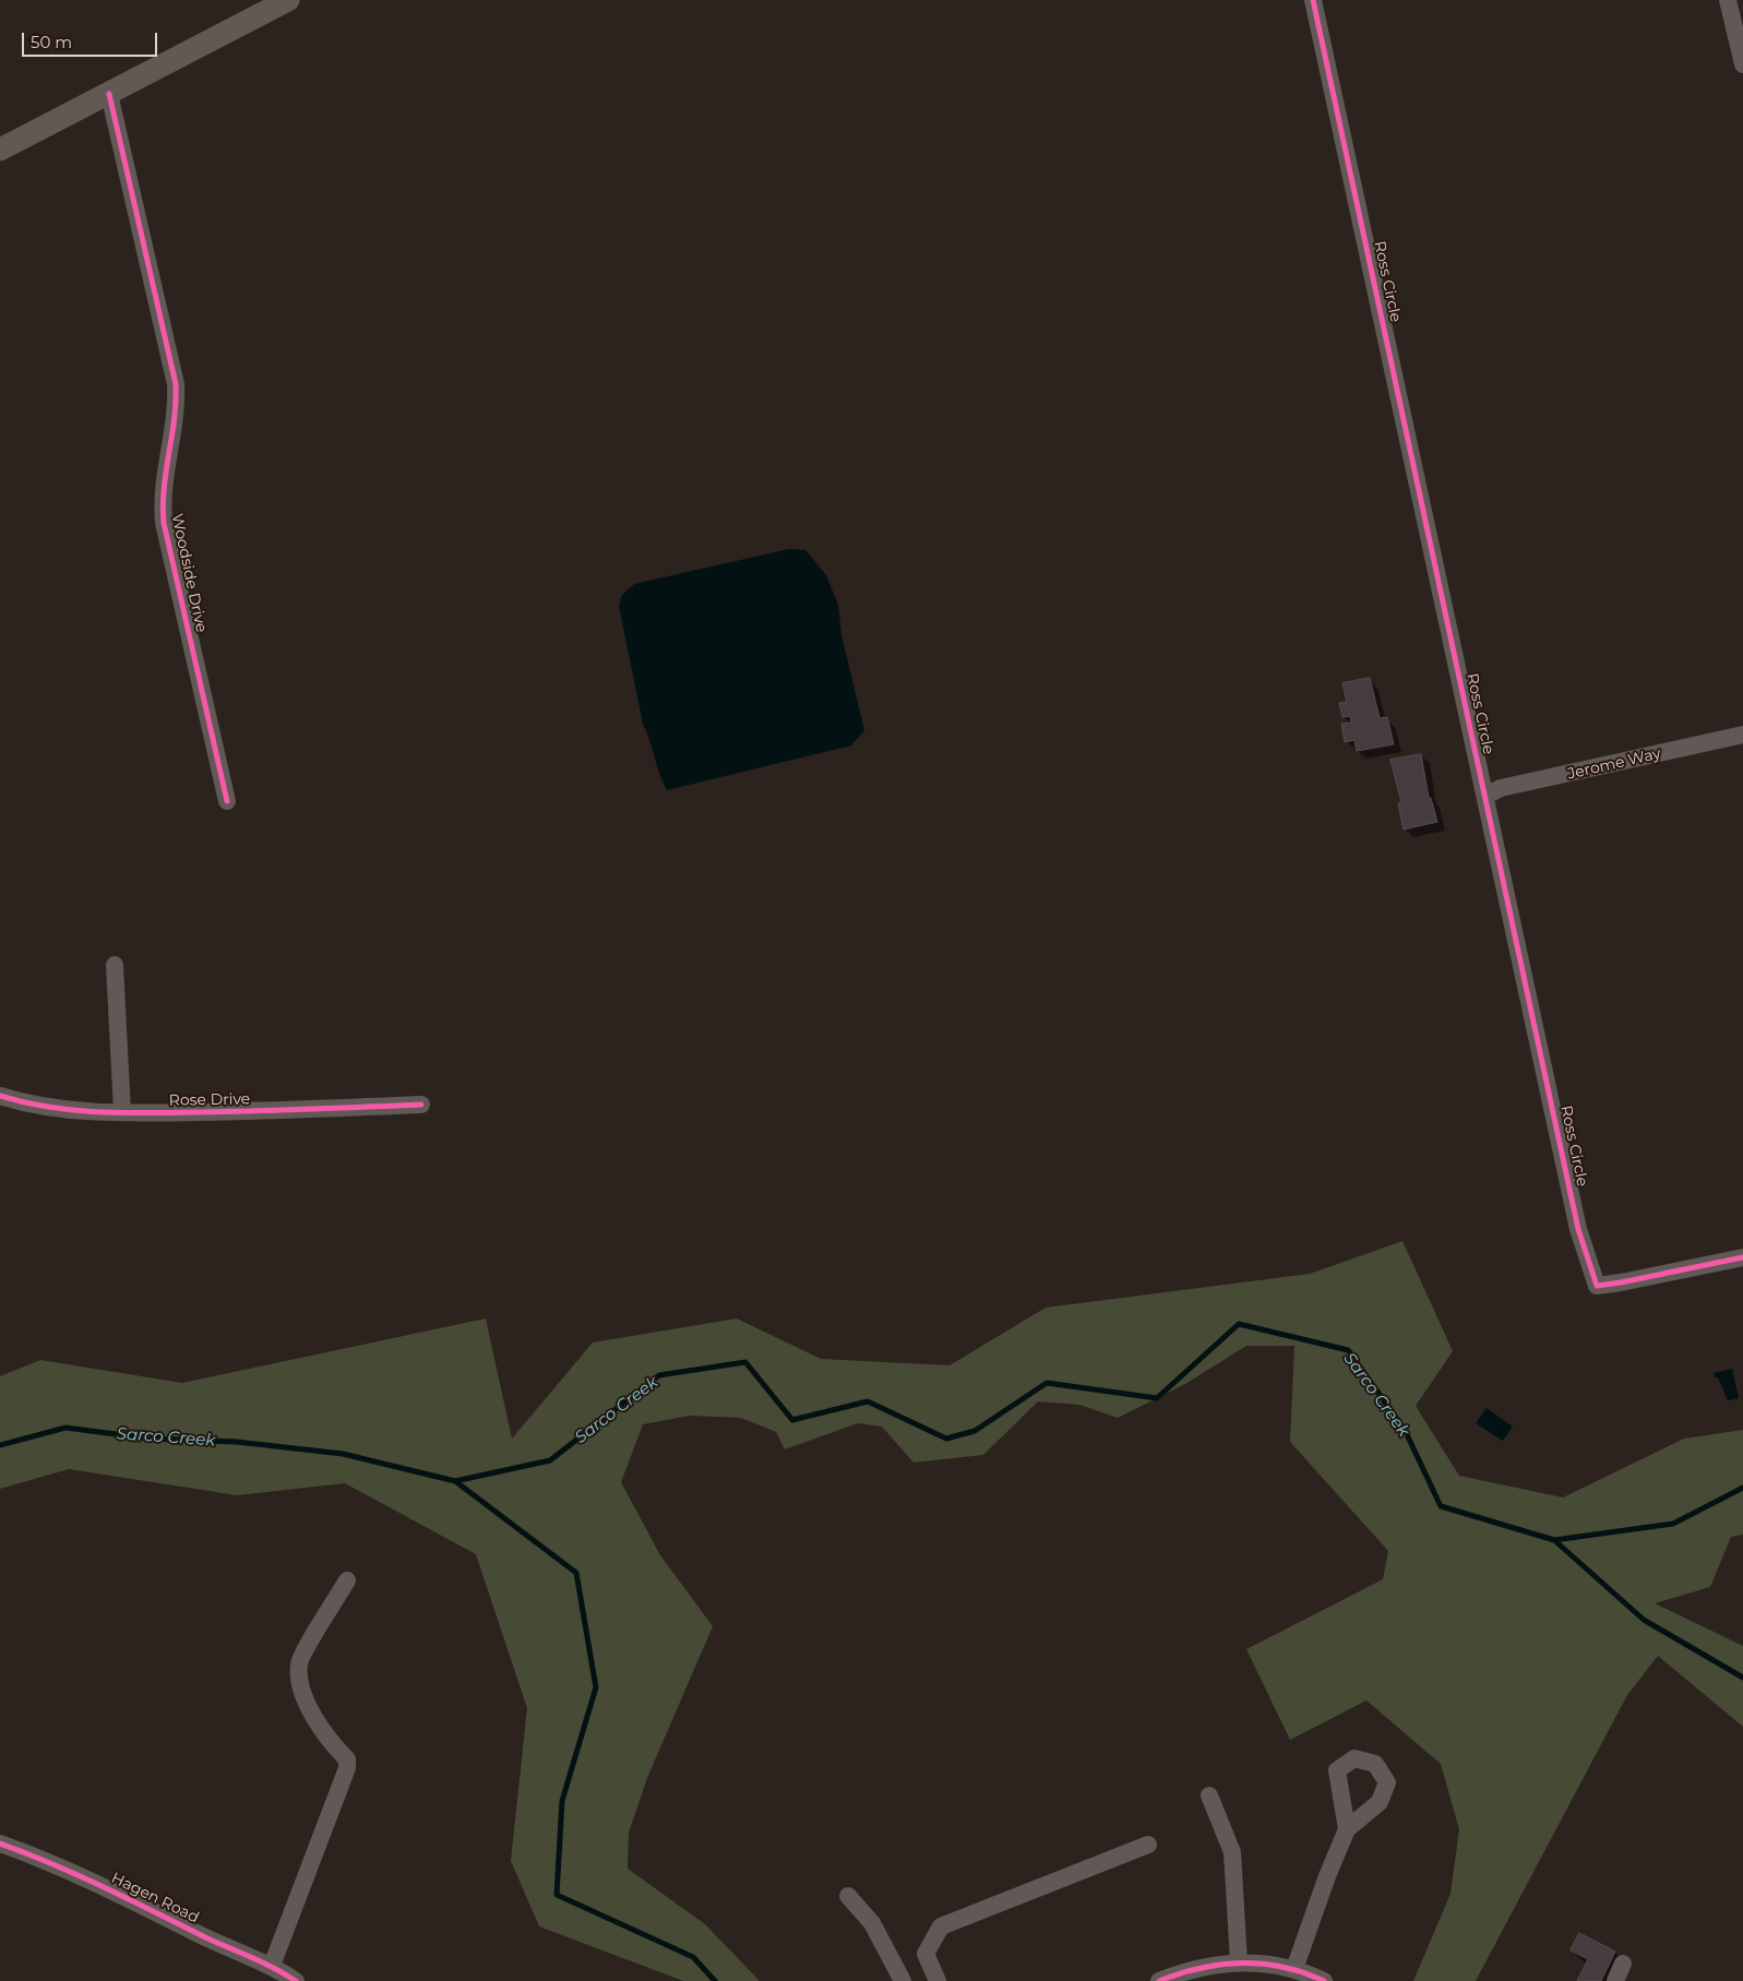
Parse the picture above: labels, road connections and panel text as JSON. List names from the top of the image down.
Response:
{
  "streets": {
    "street": [
      "Ross Circle",
      "Woodside Drive",
      "Jerome Way",
      "Rose Drive",
      "Hagen Road"
    ]
  },
  "crossings": [
    ["Ross Circle", "Jerome Way"]
  ],
  "water": ["Sarco Creek"],
  "scale_bar": "50 m"
}
